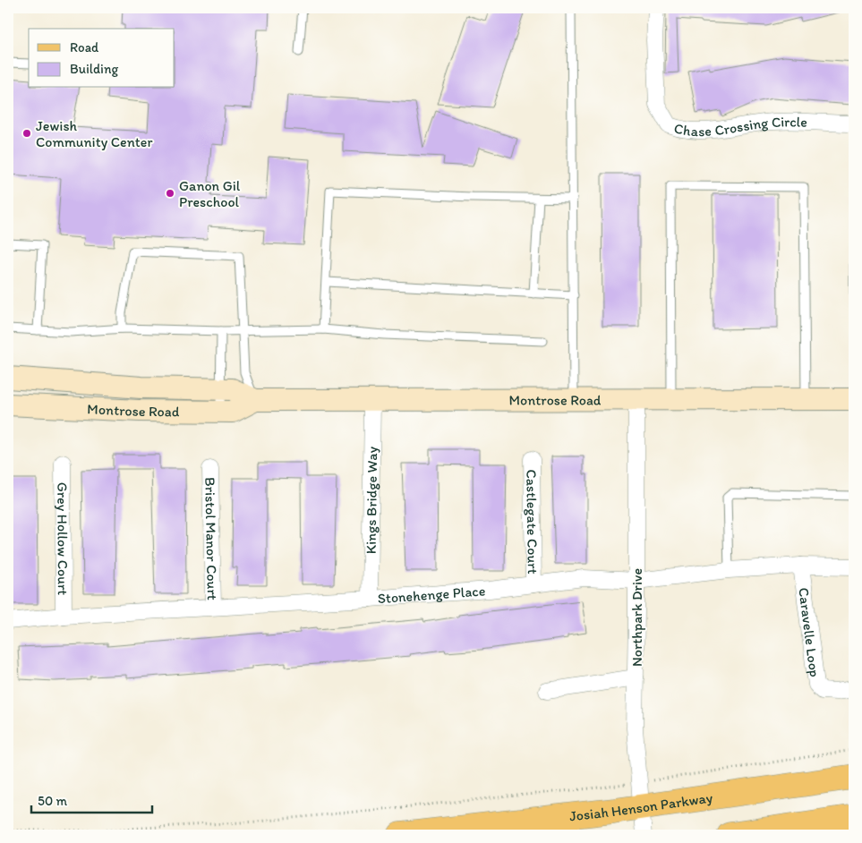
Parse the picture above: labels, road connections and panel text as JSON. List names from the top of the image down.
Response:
{
  "streets": {
    "main road": ["Josiah Henson Parkway"],
    "street": [
      "Chase Crossing Circle",
      "Montrose Road",
      "Kings Bridge Way",
      "Castlegate Court",
      "Bristol Manor Court",
      "Grey Hollow Court",
      "Stonehenge Place",
      "Northpark Drive",
      "Caravelle Loop"
    ]
  },
  "crossings": [
    ["Montrose Road", "Kings Bridge Way"],
    ["Montrose Road", "Northpark Drive"],
    ["Kings Bridge Way", "Stonehenge Place"],
    ["Castlegate Court", "Stonehenge Place"],
    ["Bristol Manor Court", "Stonehenge Place"],
    ["Grey Hollow Court", "Stonehenge Place"],
    ["Stonehenge Place", "Northpark Drive"],
    ["Stonehenge Place", "Caravelle Loop"],
    ["Northpark Drive", "Josiah Henson Parkway"]
  ],
  "places": ["Jewish Community Center", "Ganon Gil Preschool"],
  "legend": ["Road", "Building"],
  "scale_bar": "50 m"
}
